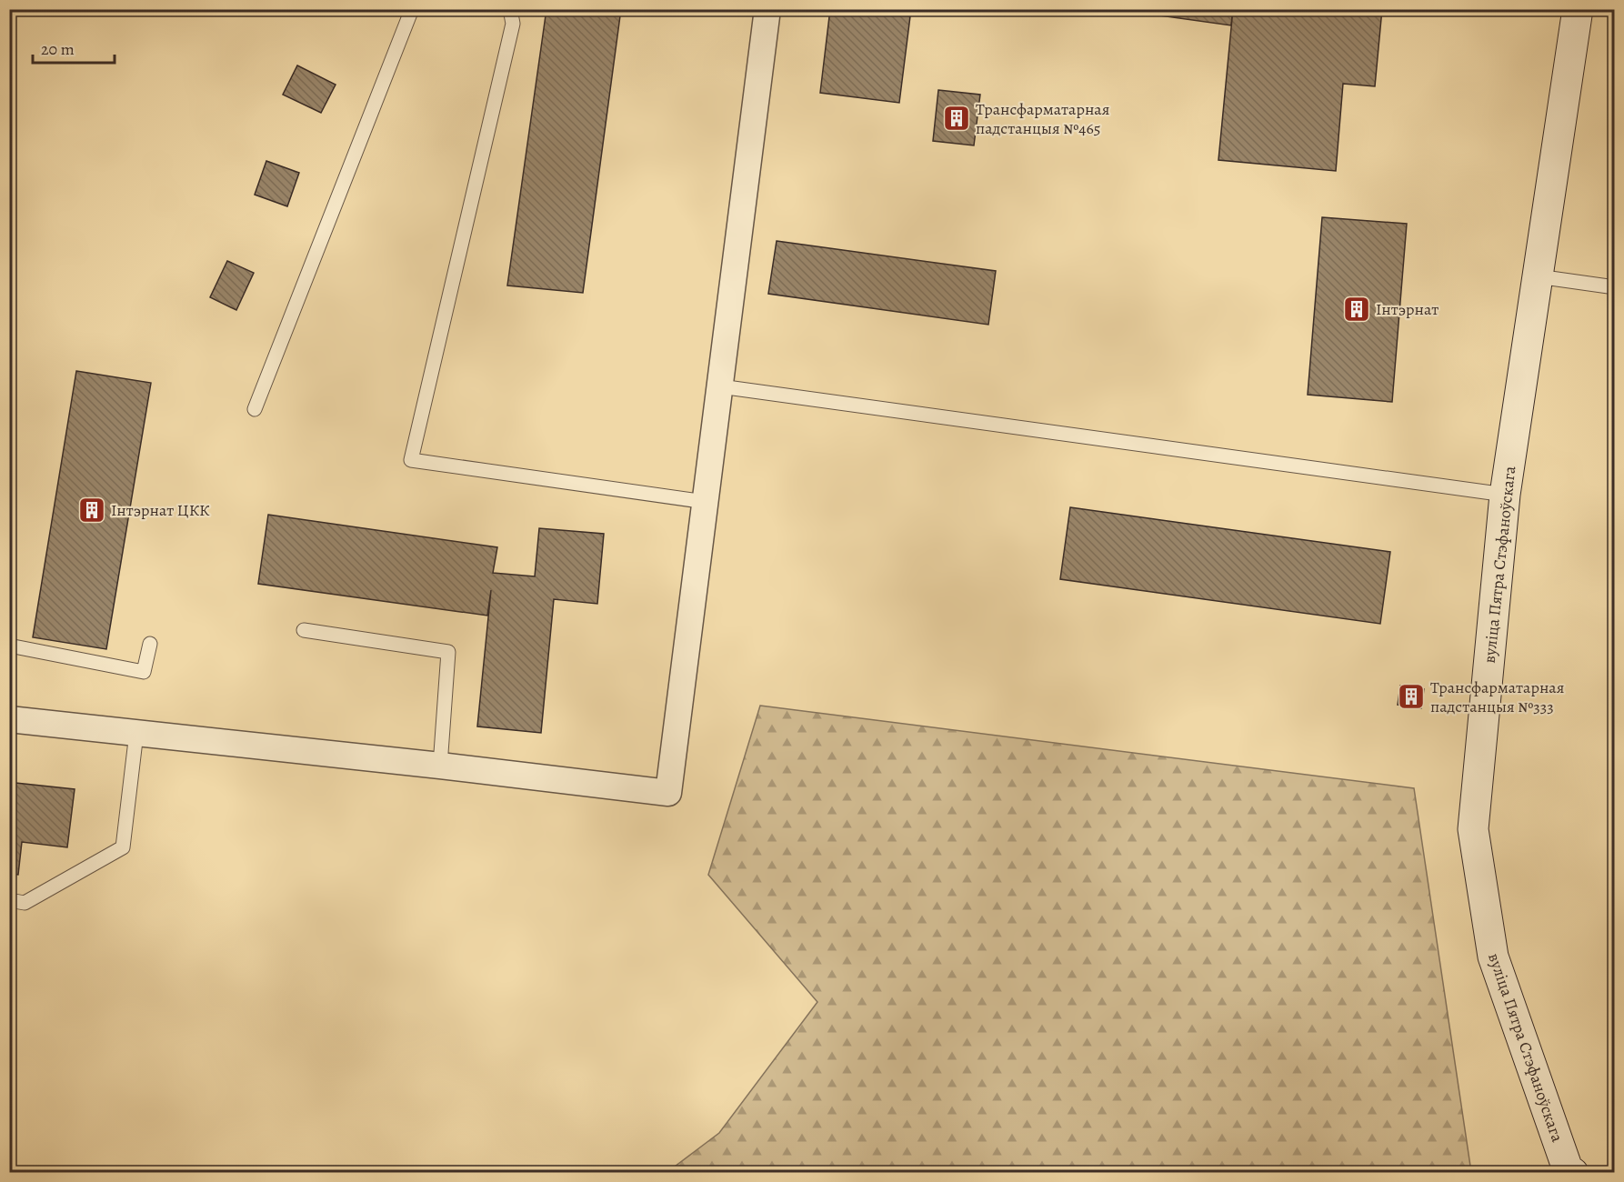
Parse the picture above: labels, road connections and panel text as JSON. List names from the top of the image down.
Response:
{
  "streets": {
    "street": ["вуліца Пятра Стэфаноўскага"]
  },
  "places": {
    "building": [
      "Трансфарматарная падстанцыя №465",
      "Інтэрнат",
      "Інтэрнат ЦКК",
      "Трансфарматарная падстанцыя №333"
    ]
  },
  "scale_bar": "20 m"
}
